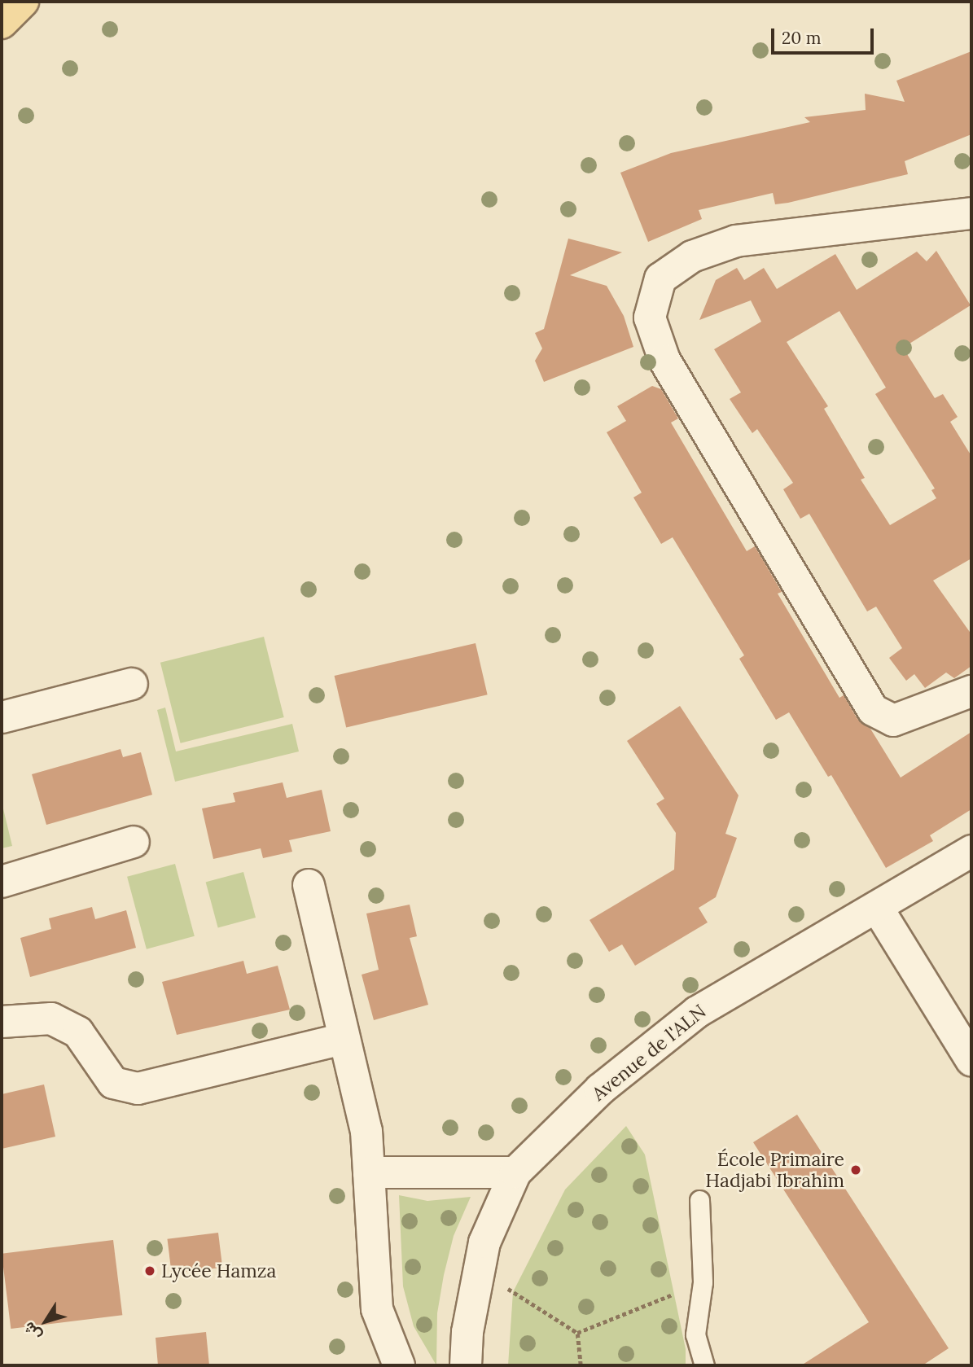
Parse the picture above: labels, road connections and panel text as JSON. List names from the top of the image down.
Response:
{
  "streets": {
    "street": ["Avenue de l'ALN"]
  },
  "places": ["École Primaire Hadjabi Ibrahim", "Lycée Hamza"],
  "scale_bar": "20 m",
  "north": "bottom left"
}
